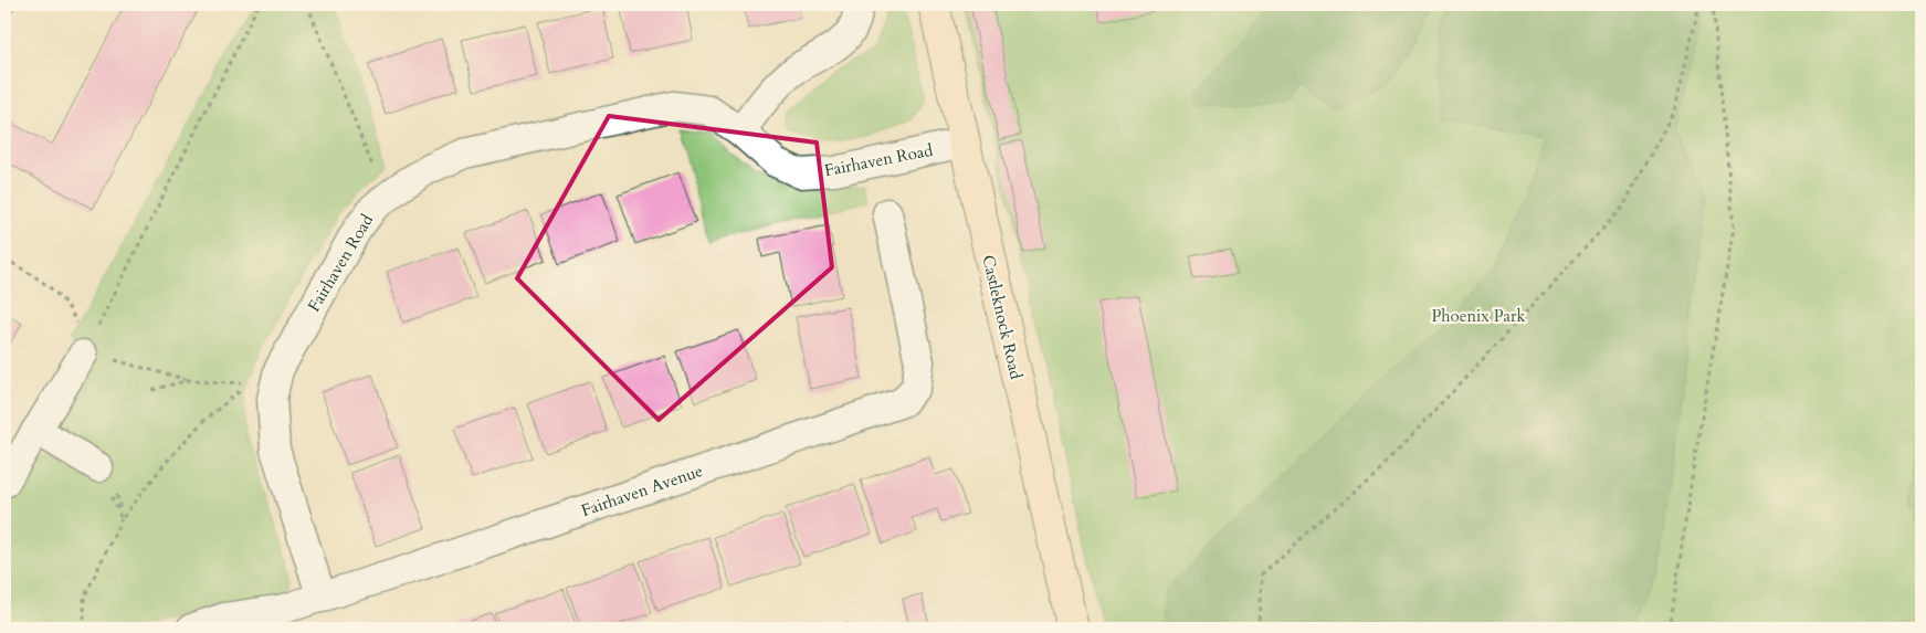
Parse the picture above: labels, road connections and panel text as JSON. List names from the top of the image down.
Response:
{
  "streets": {
    "main road": ["Castleknock Road"],
    "street": ["Fairhaven Road", "Fairhaven Avenue"]
  },
  "crossings": [
    ["Fairhaven Road", "Castleknock Road"],
    ["Fairhaven Road", "Fairhaven Avenue"]
  ],
  "parks": ["Phoenix Park"]
}
